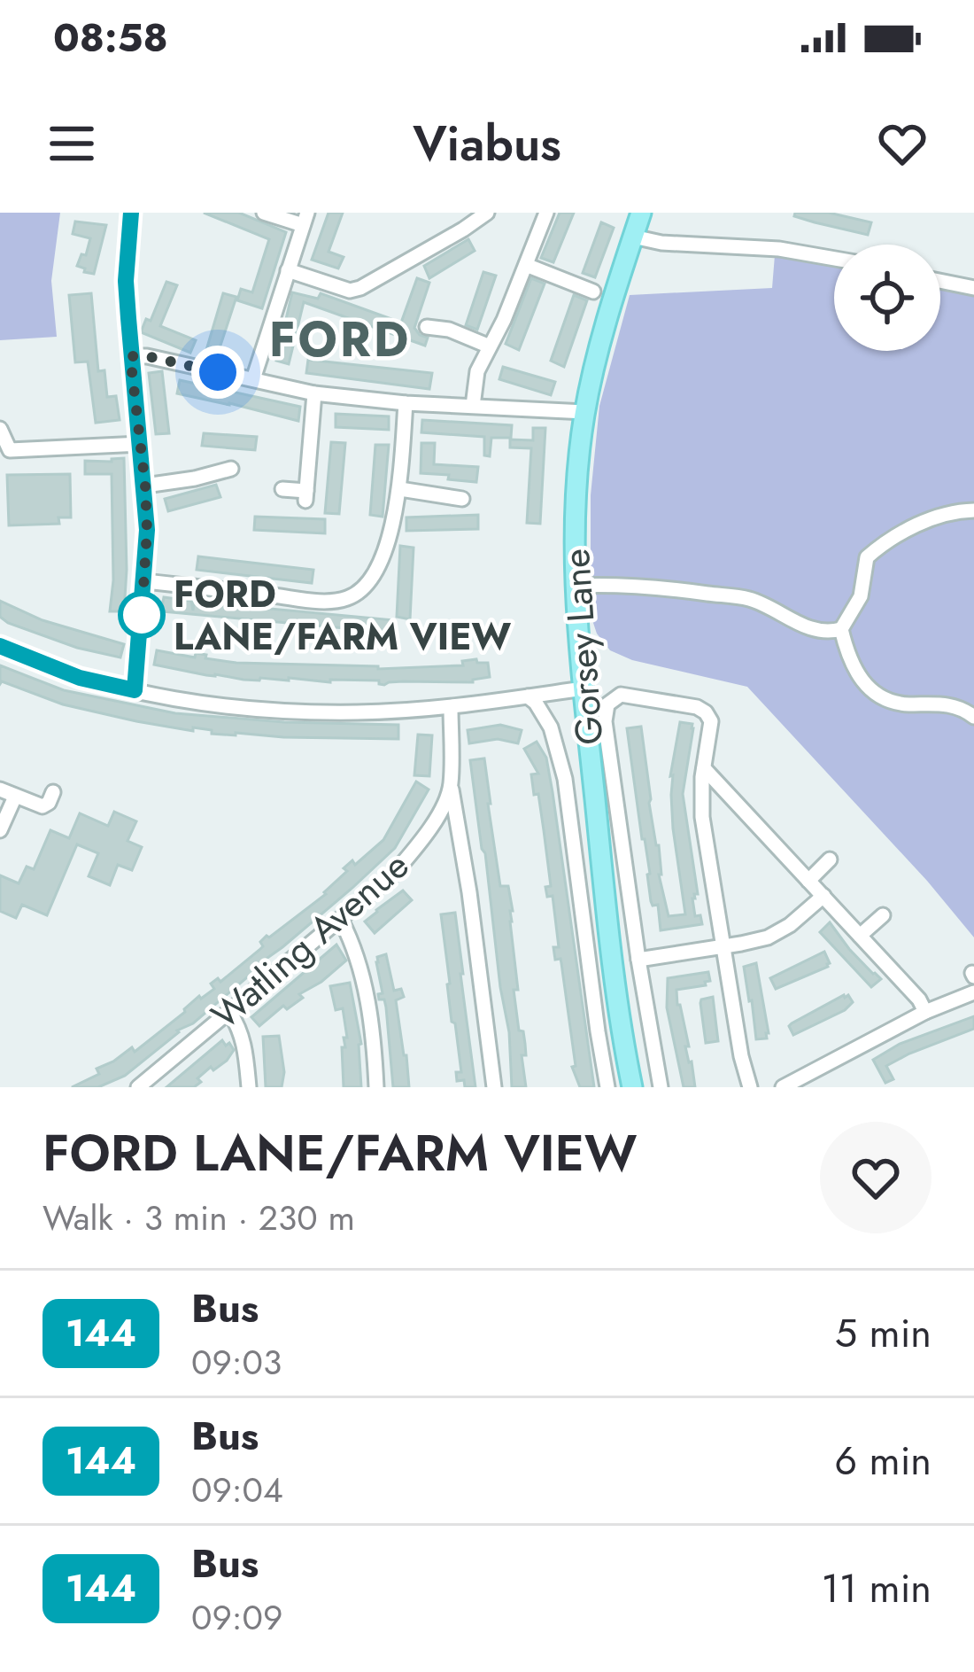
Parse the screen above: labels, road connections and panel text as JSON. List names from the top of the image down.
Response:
{
  "streets": {
    "main road": ["Gorsey Lane"],
    "street": ["Watling Avenue"]
  },
  "districts": ["FORD"],
  "places": ["FORD LANE/FARM VIEW"],
  "lines": ["bus line 144"],
  "page": {
    "status": "08:58",
    "header": "Viabus",
    "heading": ["FORD LANE/FARM VIEW", "Walk · 3 min · 230 m"],
    "list": [
      {
        "mark": "144",
        "name": "Bus",
        "note": "09:03",
        "value": "5 min"
      },
      {
        "mark": "144",
        "name": "Bus",
        "note": "09:04",
        "value": "6 min"
      },
      {
        "mark": "144",
        "name": "Bus",
        "note": "09:09",
        "value": "11 min"
      }
    ]
  }
}
